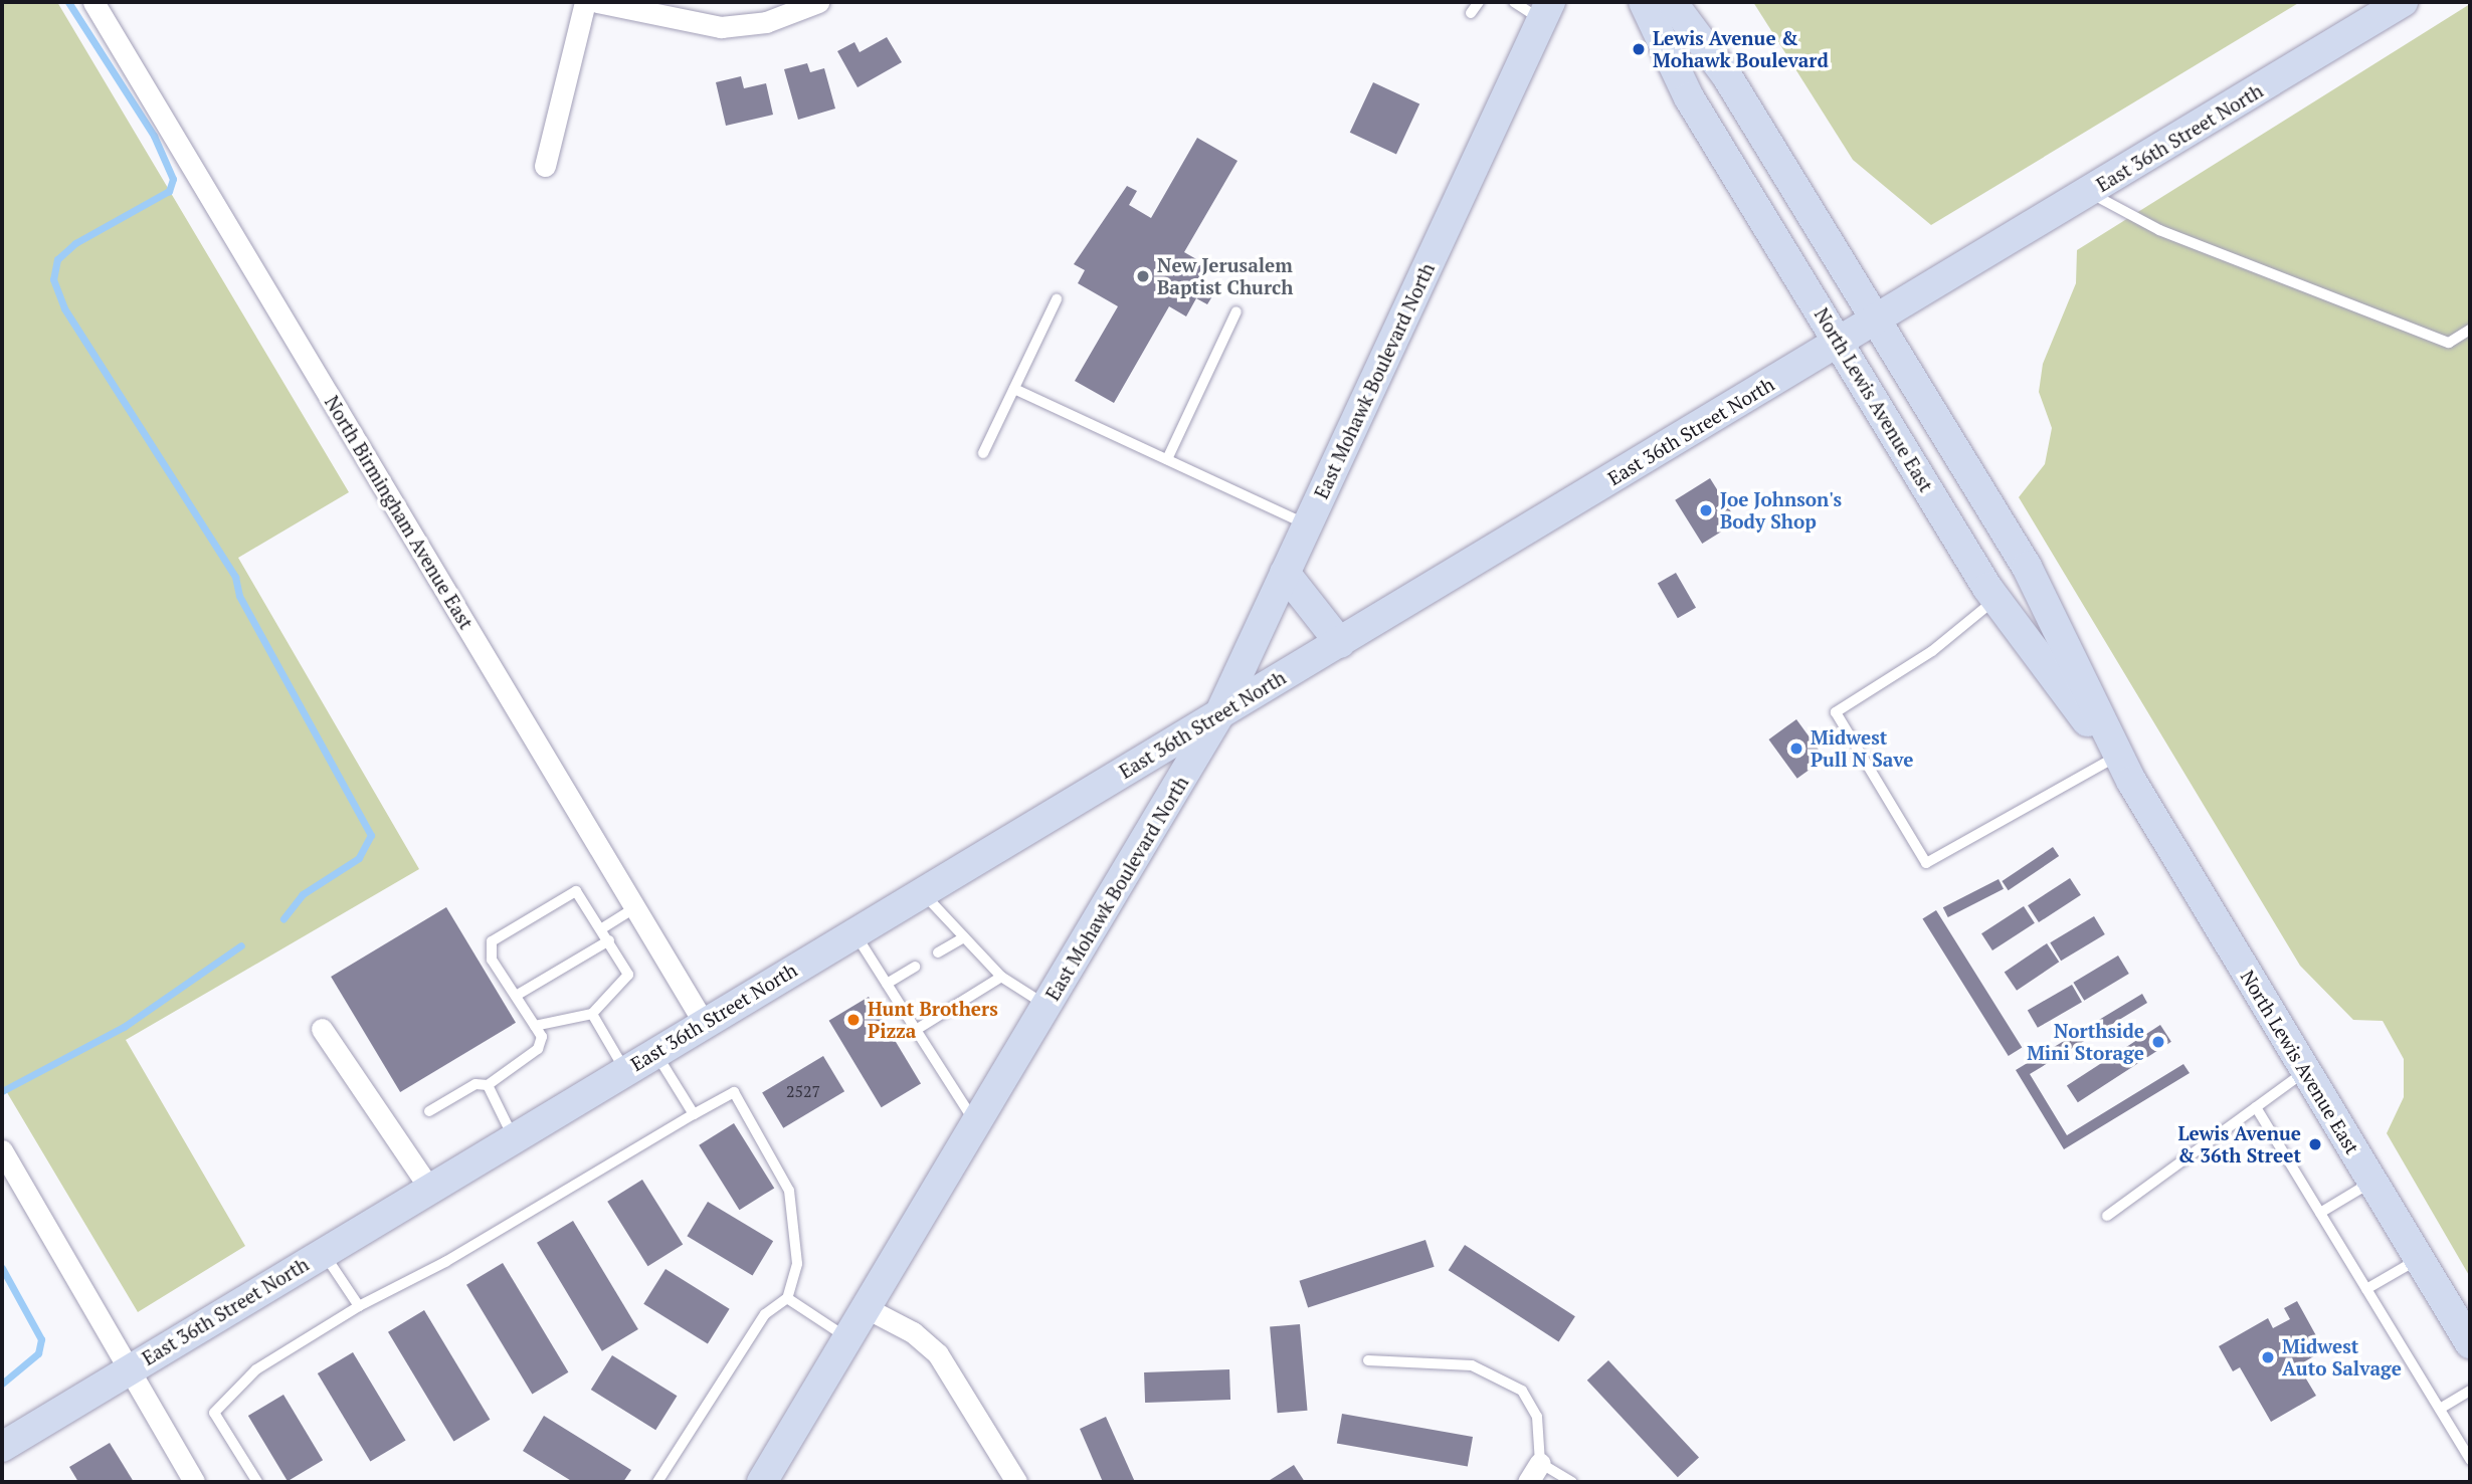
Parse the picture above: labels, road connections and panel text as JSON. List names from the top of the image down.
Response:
{
  "streets": {
    "main road": ["East 36th Street North", "East Mohawk Boulevard North", "North Lewis Avenue East"],
    "street": ["North Birmingham Avenue East"]
  },
  "crossings": [
    ["East 36th Street North", "East Mohawk Boulevard North"],
    ["East 36th Street North", "North Lewis Avenue East"],
    ["East 36th Street North", "North Birmingham Avenue East"]
  ],
  "places": [
    "Lewis Avenue & Mohawk Boulevard",
    "New Jerusalem Baptist Church",
    "Joe Johnson's Body Shop",
    "Midwest Pull N Save",
    "Hunt Brothers Pizza",
    "Northside Mini Storage",
    "Lewis Avenue & 36th Street",
    "Midwest Auto Salvage"
  ],
  "house_numbers": ["2527"]
}
